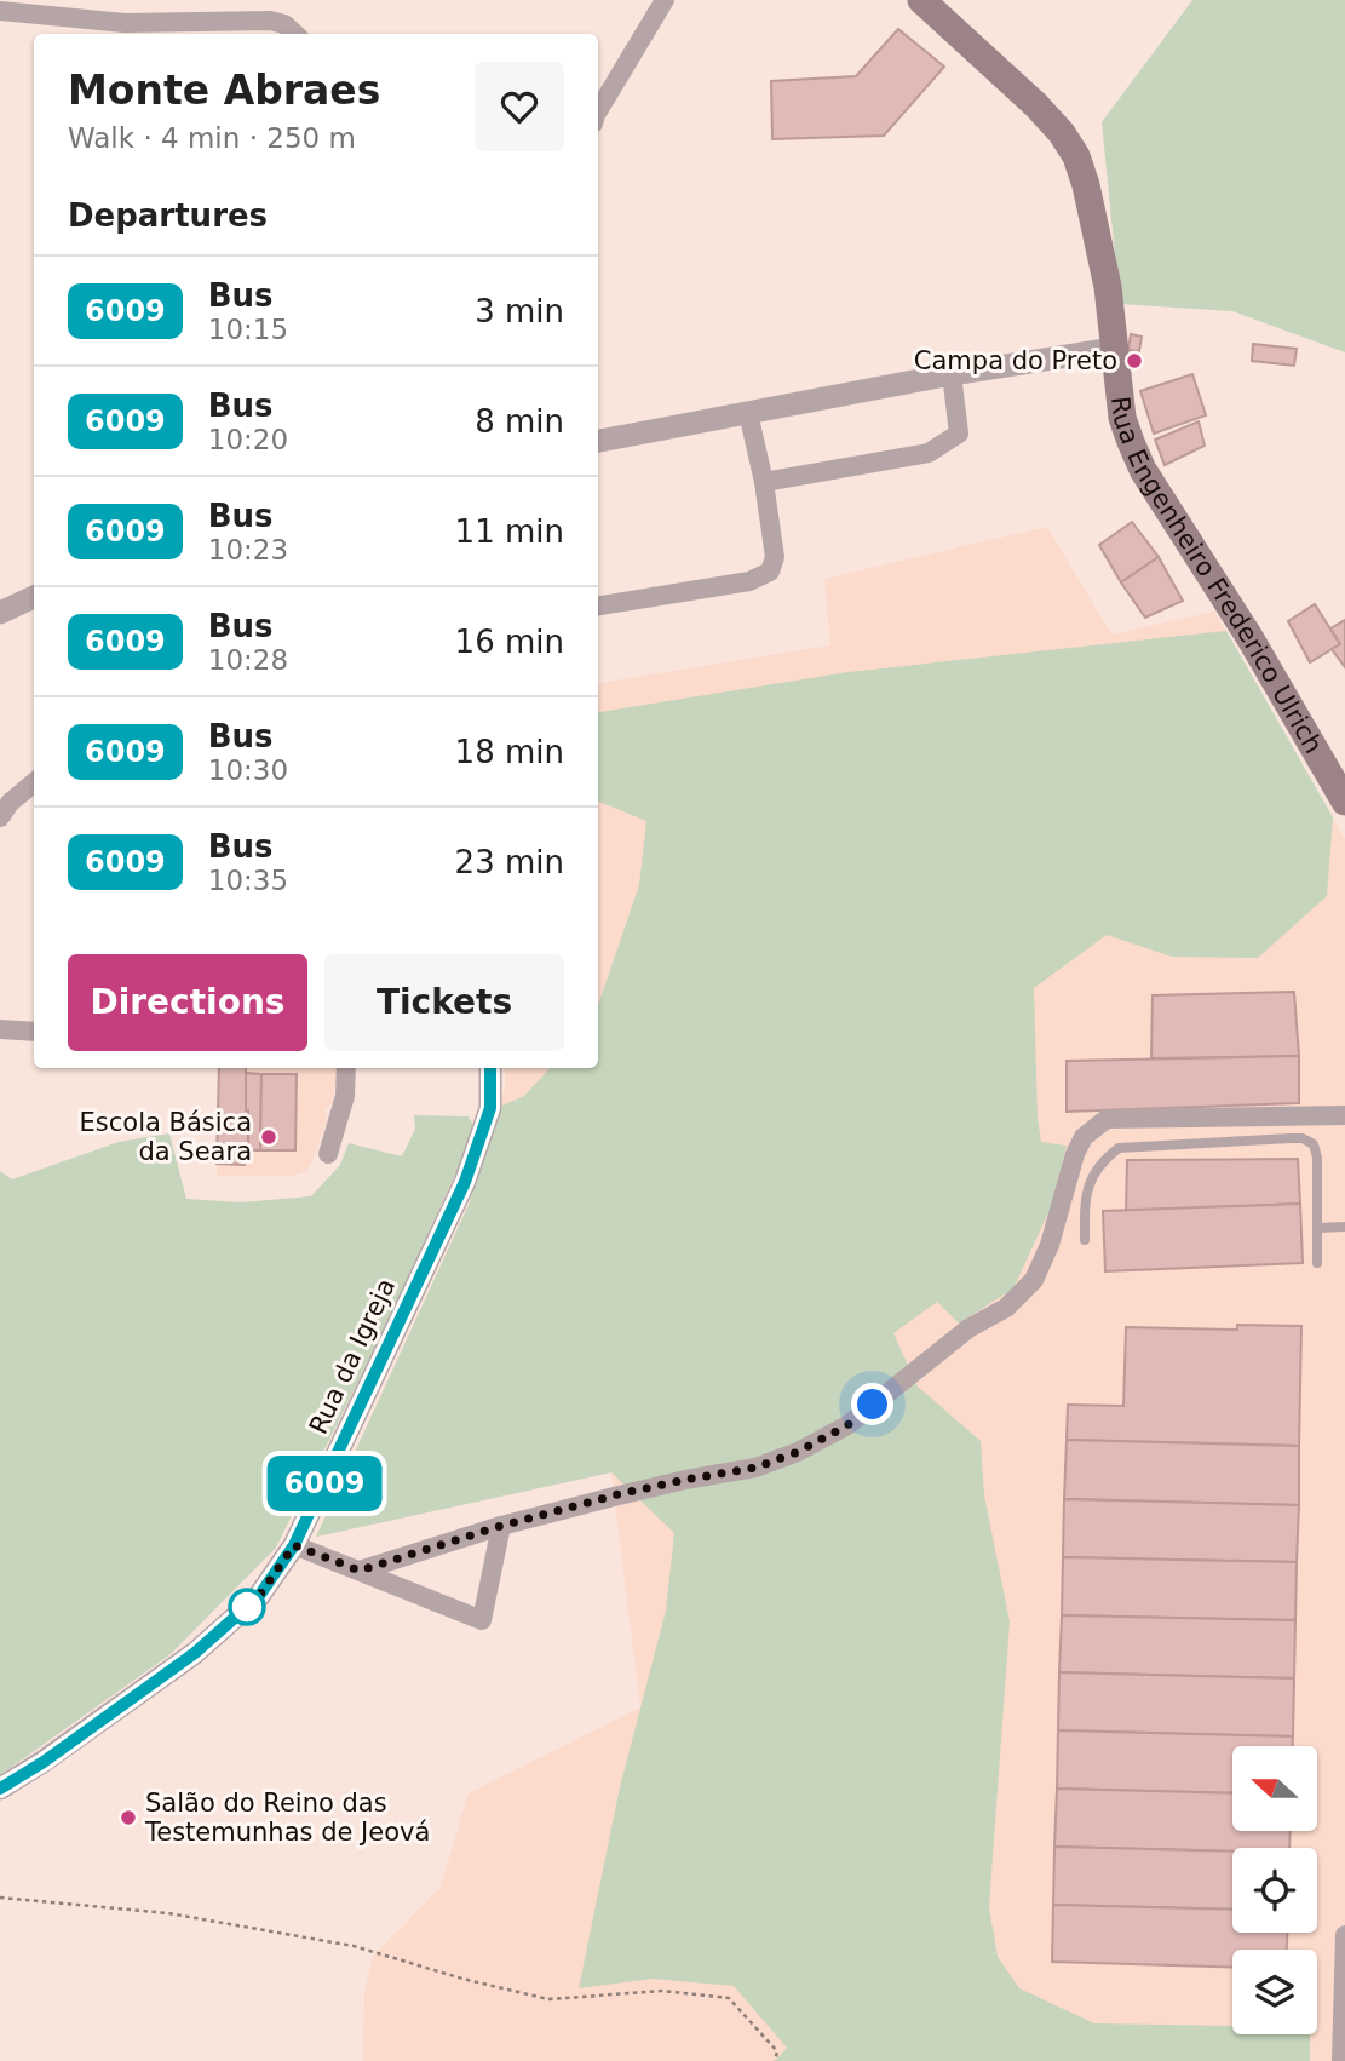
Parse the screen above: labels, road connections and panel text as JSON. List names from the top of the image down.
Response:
{
  "streets": {
    "main road": ["Rua Engenheiro Frederico Ulrich"],
    "street": ["Rua da Igreja"]
  },
  "places": ["Campa do Preto", "Escola Básica da Seara", "Salão do Reino das Testemunhas de Jeová"],
  "lines": ["bus line 6009"],
  "north": "left",
  "page": {
    "on_map": "6009",
    "heading": [
      ["Monte Abraes", "Walk · 4 min · 250 m"],
      "Departures"
    ],
    "list": [
      {
        "mark": "6009",
        "name": "Bus",
        "note": "10:15",
        "value": "3 min"
      },
      {
        "mark": "6009",
        "name": "Bus",
        "note": "10:20",
        "value": "8 min"
      },
      {
        "mark": "6009",
        "name": "Bus",
        "note": "10:23",
        "value": "11 min"
      },
      {
        "mark": "6009",
        "name": "Bus",
        "note": "10:28",
        "value": "16 min"
      },
      {
        "mark": "6009",
        "name": "Bus",
        "note": "10:30",
        "value": "18 min"
      },
      {
        "mark": "6009",
        "name": "Bus",
        "note": "10:35",
        "value": "23 min"
      }
    ],
    "buttons": ["Directions", "Tickets"]
  }
}
